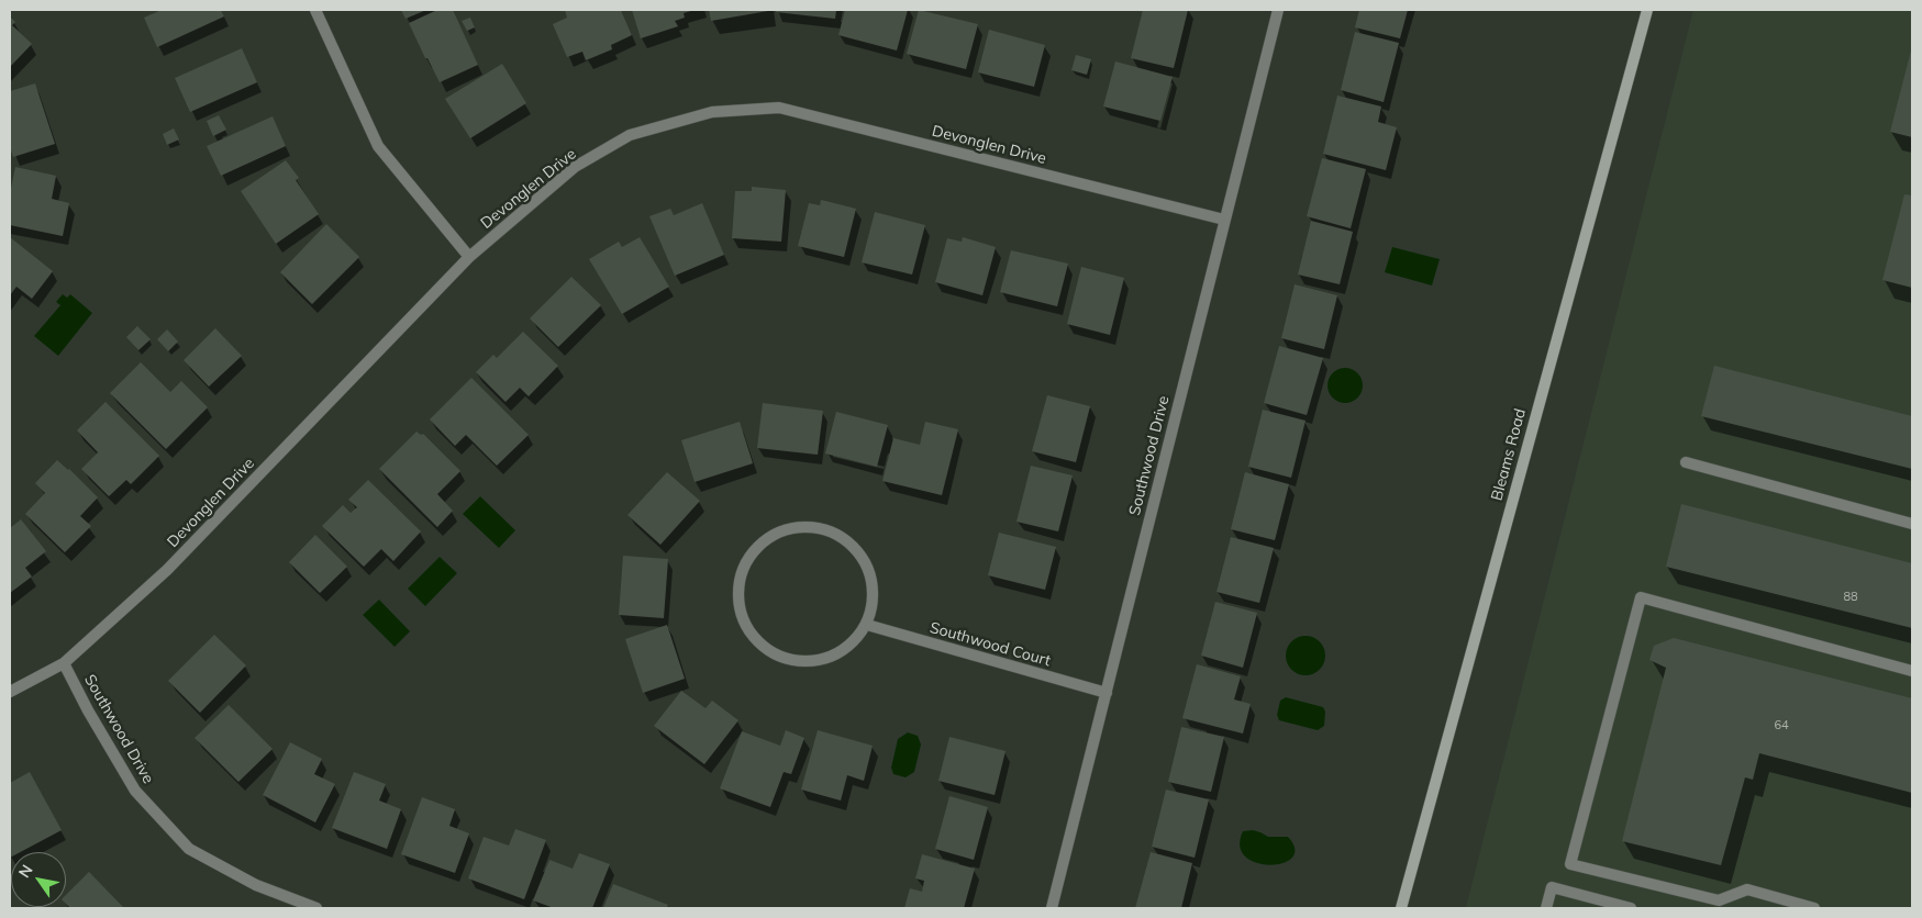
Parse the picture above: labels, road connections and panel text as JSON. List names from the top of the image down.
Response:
{
  "streets": {
    "main road": ["Bleams Road"],
    "street": ["Devonglen Drive", "Southwood Drive", "Southwood Court"]
  },
  "crossings": [
    ["Devonglen Drive", "Southwood Drive"],
    ["Southwood Drive", "Southwood Court"]
  ],
  "house_numbers": ["88", "64"],
  "north": "top left"
}
